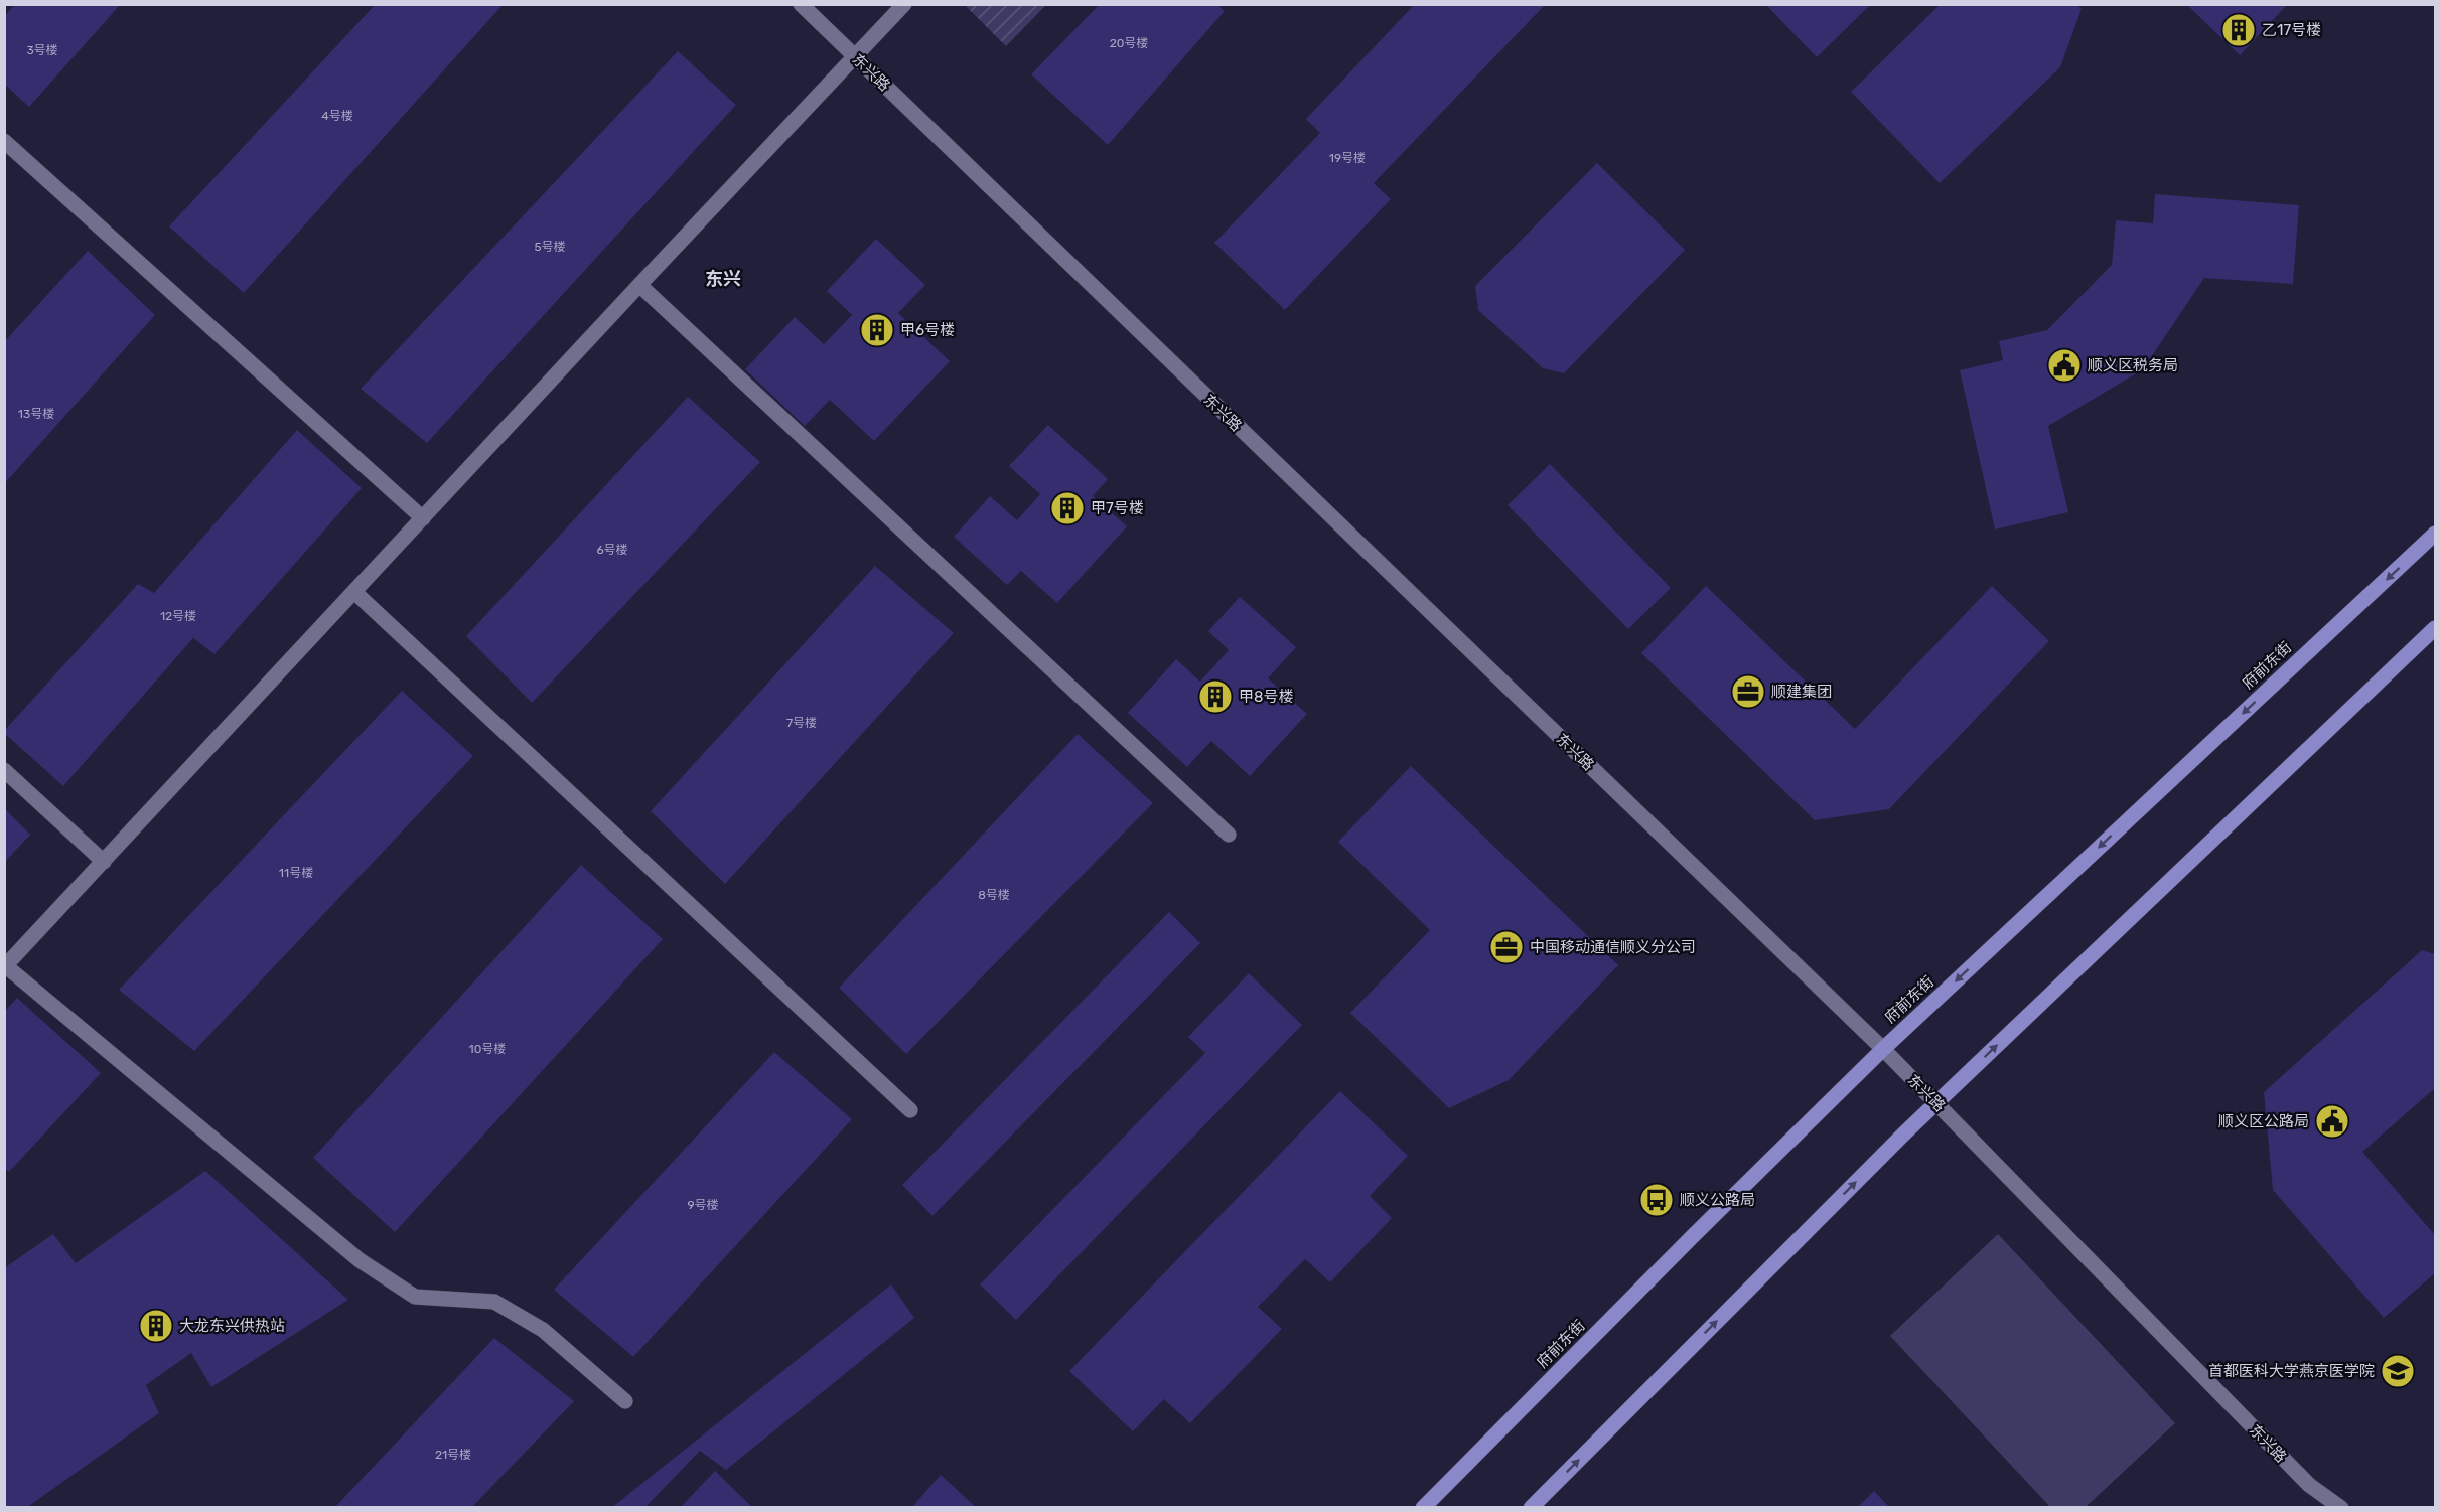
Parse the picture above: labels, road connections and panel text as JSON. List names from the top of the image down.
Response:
{
  "streets": {
    "main road": ["府前东街"],
    "street": ["东兴路"]
  },
  "crossings": [
    ["东兴路", "府前东街"]
  ],
  "districts": ["东兴"],
  "places": {
    "building": [
      "乙17号楼",
      "甲6号楼",
      "甲7号楼",
      "甲8号楼",
      "大龙东兴供热站"
    ],
    "public building": ["顺义区税务局", "顺义区公路局"],
    "office": ["顺建集团", "中国移动通信顺义分公司"],
    "bus stop": ["顺义公路局"],
    "school or university": ["首都医科大学燕京医学院"]
  },
  "house_numbers": [
    "20号楼",
    "3号楼",
    "4号楼",
    "19号楼",
    "5号楼",
    "13号楼",
    "6号楼",
    "12号楼",
    "7号楼",
    "11号楼",
    "8号楼",
    "10号楼",
    "9号楼",
    "21号楼"
  ]
}
